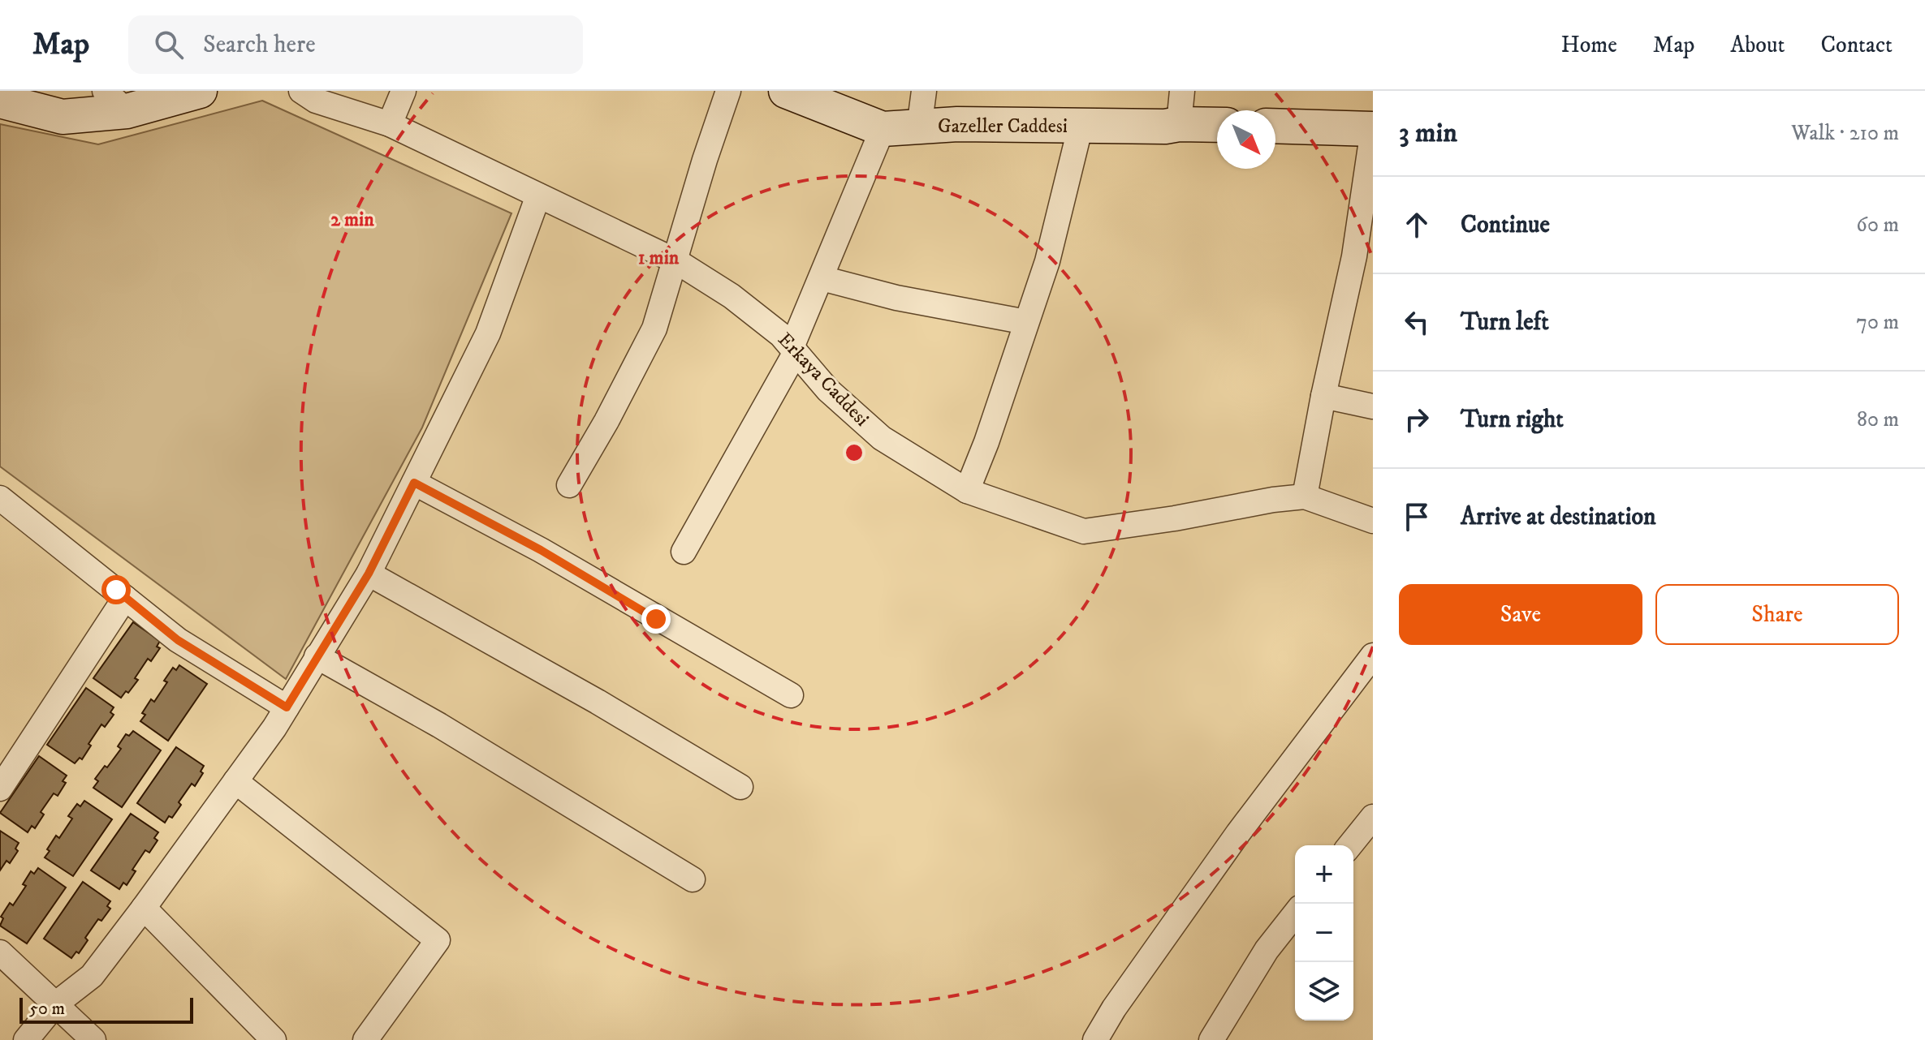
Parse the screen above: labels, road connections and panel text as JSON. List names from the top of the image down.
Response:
{
  "streets": {
    "street": ["Gazeller Caddesi", "Erkaya Caddesi"]
  },
  "scale_bar": "50 m",
  "north": "bottom right",
  "page": {
    "header": "Map",
    "search": "Search here",
    "nav": [
      "Home",
      "Map",
      "About",
      "Contact"
    ],
    "heading": ["3 min", "Walk · 210 m"],
    "list": [
      ["Continue", "60 m"],
      ["Turn left", "70 m"],
      ["Turn right", "80 m"],
      "Arrive at destination"
    ],
    "buttons": ["Save", "Share"],
    "map_buttons": ["+", "−"],
    "scale": "50 m"
  },
  "rings": ["2 min", "1 min"]
}
